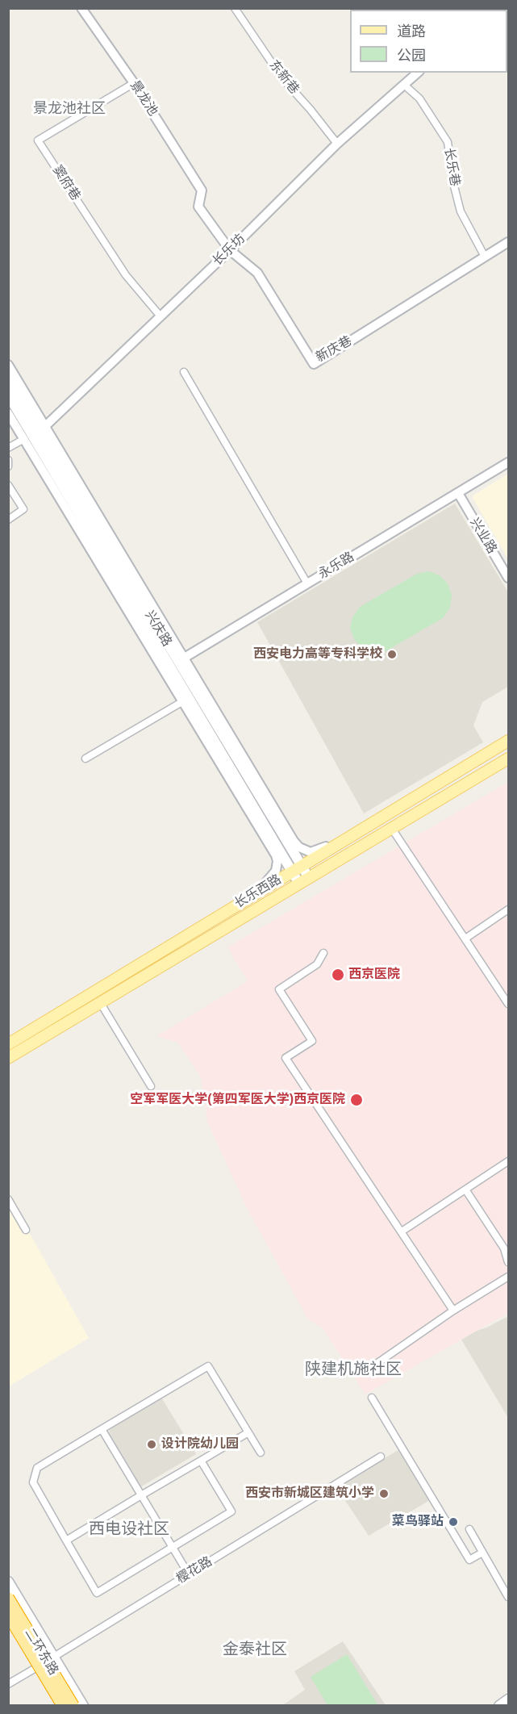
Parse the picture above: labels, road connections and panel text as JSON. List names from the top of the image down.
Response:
{
  "streets": {
    "highway": ["二环东路"],
    "main road": ["兴庆路", "长乐西路"],
    "street": [
      "东新巷",
      "景龙池",
      "长乐巷",
      "窦府巷",
      "长乐坊",
      "新庆巷",
      "兴业路",
      "永乐路",
      "樱花路"
    ]
  },
  "crossings": [
    ["东新巷", "长乐坊"],
    ["景龙池", "窦府巷"],
    ["景龙池", "新庆巷"],
    ["长乐巷", "长乐坊"],
    ["长乐巷", "新庆巷"],
    ["窦府巷", "长乐坊"],
    ["长乐坊", "新庆巷"],
    ["长乐坊", "兴庆路"],
    ["兴业路", "永乐路"],
    ["永乐路", "兴庆路"],
    ["兴庆路", "长乐西路"]
  ],
  "districts": [
    "景龙池社区",
    "陕建机施社区",
    "西电设社区",
    "金泰社区"
  ],
  "places": [
    "西安电力高等专科学校",
    "西京医院",
    "空军军医大学(第四军医大学)西京医院",
    "设计院幼儿园",
    "西安市新城区建筑小学",
    "菜鸟驿站"
  ],
  "legend": ["道路", "公园"]
}
